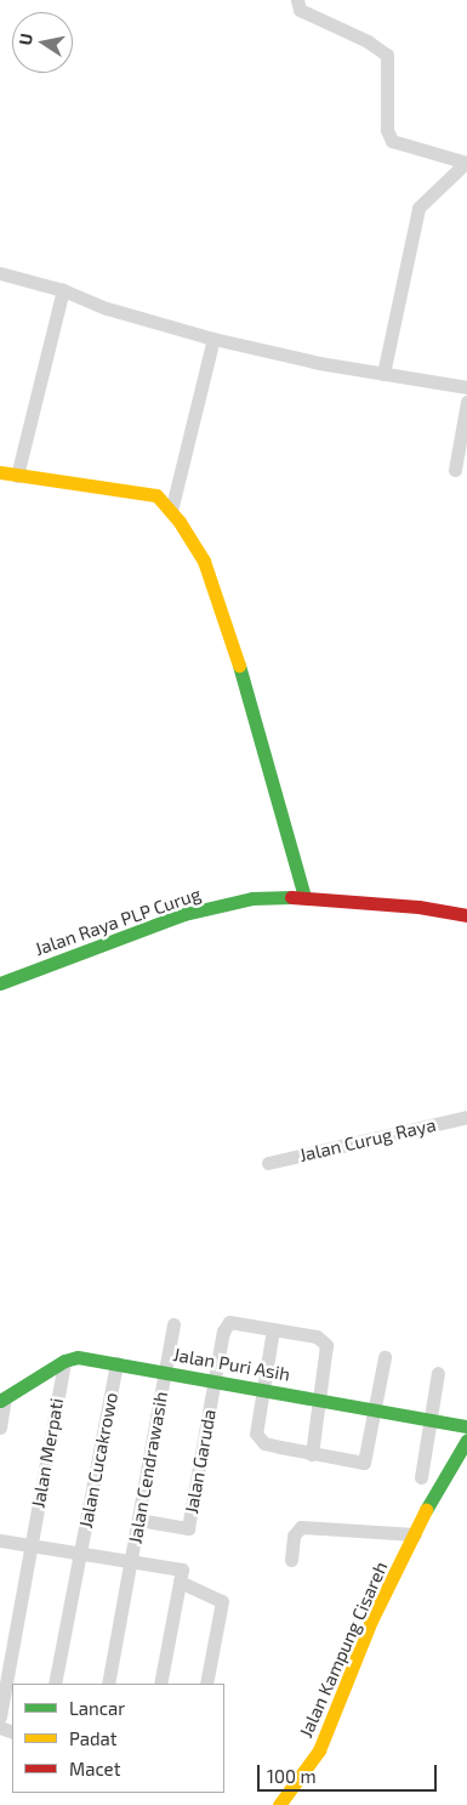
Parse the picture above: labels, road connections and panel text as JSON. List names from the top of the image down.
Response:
{
  "streets": {
    "street": [
      "Jalan Raya PLP Curug",
      "Jalan Curug Raya",
      "Jalan Puri Asih",
      "Jalan Merpati",
      "Jalan Cucakrowo",
      "Jalan Garuda",
      "Jalan Cendrawasih",
      "Jalan Kampung Cisareh"
    ]
  },
  "crossings": [
    ["Jalan Puri Asih", "Jalan Merpati"],
    ["Jalan Puri Asih", "Jalan Cucakrowo"],
    ["Jalan Puri Asih", "Jalan Garuda"],
    ["Jalan Puri Asih", "Jalan Cendrawasih"],
    ["Jalan Garuda", "Jalan Cendrawasih"]
  ],
  "legend": ["Lancar", "Padat", "Macet"],
  "scale_bar": "100 m",
  "north": "left"
}
